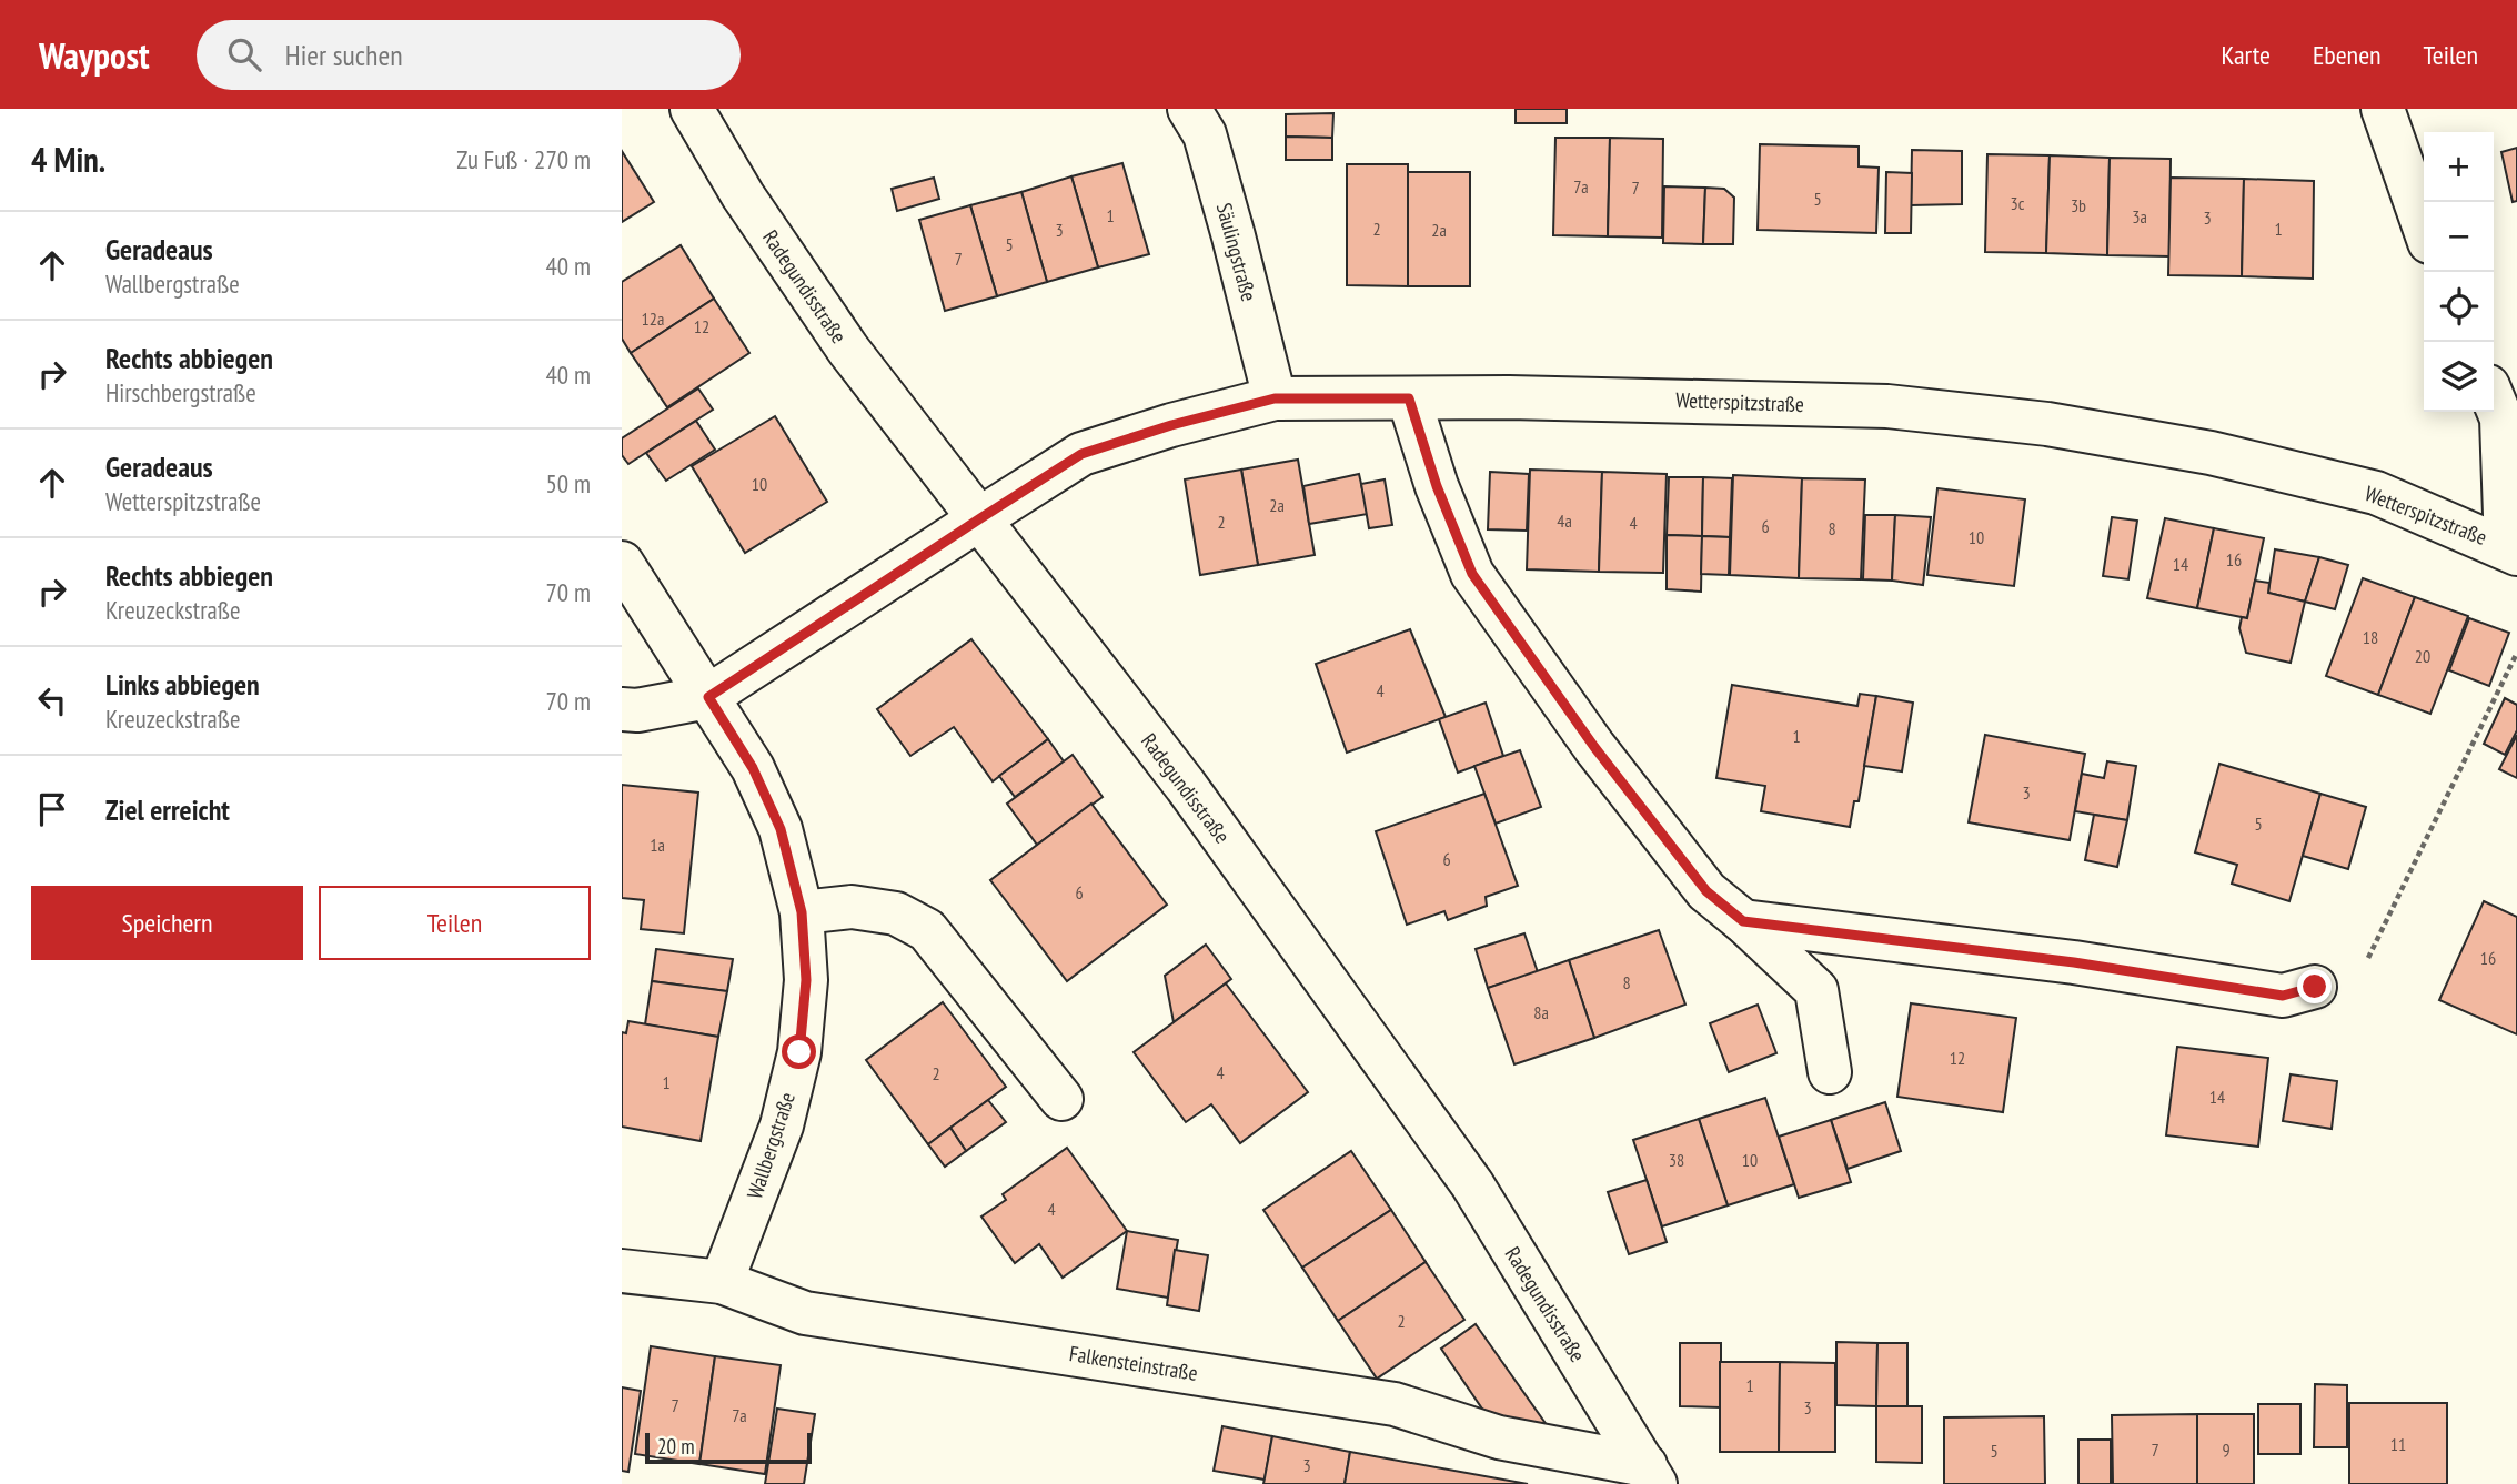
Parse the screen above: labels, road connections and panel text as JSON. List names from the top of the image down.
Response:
{
  "streets": {
    "street": [
      "Säulingstraße",
      "Radegundisstraße",
      "Wetterspitzstraße",
      "Wallbergstraße",
      "Falkensteinstraße"
    ]
  },
  "crossings": [
    ["Säulingstraße", "Wetterspitzstraße"],
    ["Radegundisstraße", "Wetterspitzstraße"],
    ["Radegundisstraße", "Falkensteinstraße"],
    ["Wetterspitzstraße", "Wallbergstraße"],
    ["Wallbergstraße", "Falkensteinstraße"]
  ],
  "house_numbers": [
    "7a",
    "7",
    "5",
    "3c",
    "3b",
    "1",
    "3a",
    "3",
    "2",
    "1",
    "3",
    "2a",
    "5",
    "7",
    "12a",
    "12",
    "10",
    "2a",
    "4a",
    "2",
    "4",
    "6",
    "8",
    "10",
    "16",
    "14",
    "18",
    "20",
    "4",
    "1",
    "3",
    "5",
    "1a",
    "6",
    "6",
    "16",
    "8",
    "8a",
    "12",
    "4",
    "2",
    "1",
    "14",
    "38",
    "10",
    "4",
    "2",
    "1",
    "7",
    "3",
    "7a",
    "11",
    "7",
    "9",
    "5",
    "3"
  ],
  "scale_bar": "20 m",
  "page": {
    "header": "Waypost",
    "search": "Hier suchen",
    "nav": ["Karte", "Ebenen", "Teilen"],
    "heading": ["4 Min.", "Zu Fuß · 270 m"],
    "map_buttons": ["+", "−"],
    "list": [
      ["Geradeaus", "Wallbergstraße", "40 m"],
      ["Rechts abbiegen", "Hirschbergstraße", "40 m"],
      ["Geradeaus", "Wetterspitzstraße", "50 m"],
      ["Rechts abbiegen", "Kreuzeckstraße", "70 m"],
      ["Links abbiegen", "Kreuzeckstraße", "70 m"],
      "Ziel erreicht"
    ],
    "buttons": ["Speichern", "Teilen"],
    "scale": "20 m"
  }
}
